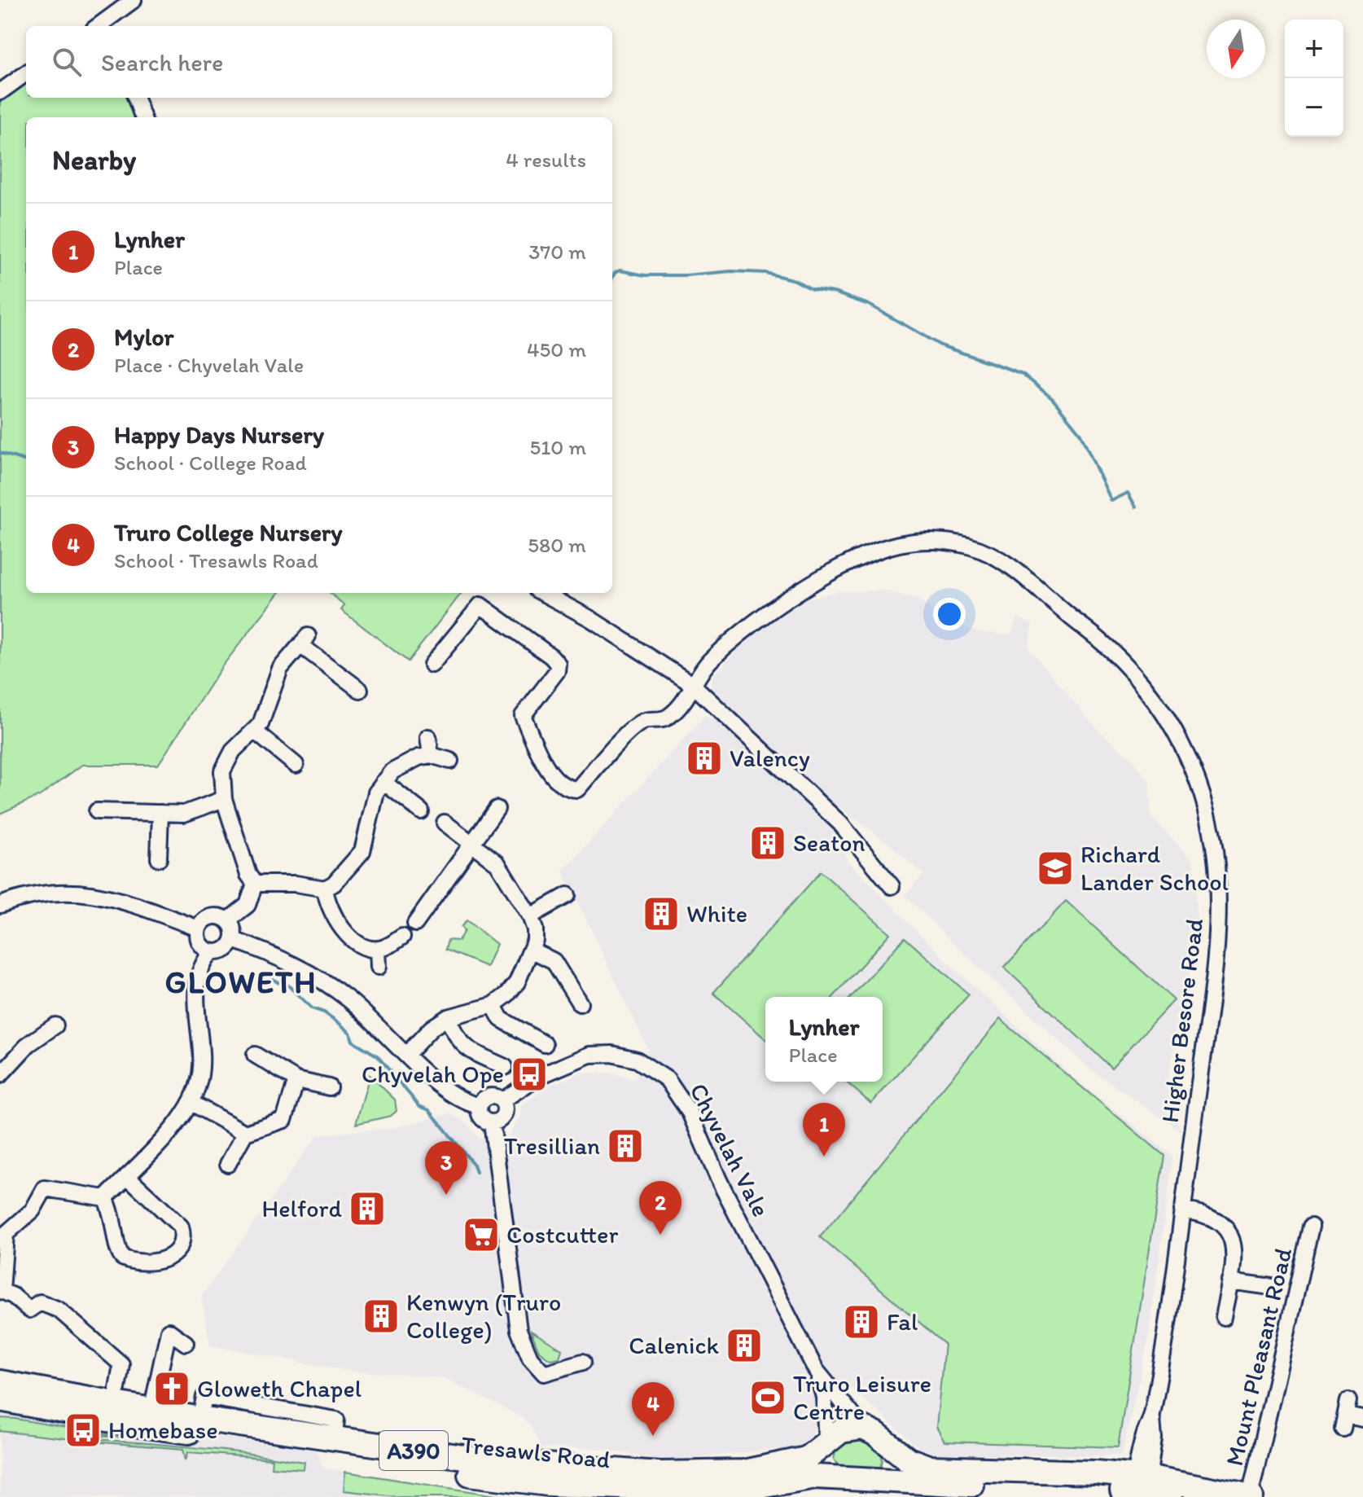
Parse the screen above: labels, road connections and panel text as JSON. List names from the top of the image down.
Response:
{
  "streets": {
    "highway": ["A390", "Tresawls Road"],
    "street": ["Higher Besore Road", "Chyvelah Vale", "Mount Pleasant Road"]
  },
  "crossings": [
    ["Higher Besore Road", "A390"],
    ["Chyvelah Vale", "A390"],
    ["Chyvelah Vale", "Tresawls Road"],
    ["Mount Pleasant Road", "A390"],
    ["A390", "Tresawls Road"]
  ],
  "districts": ["GLOWETH"],
  "places": {
    "building": [
      "Valency",
      "Seaton",
      "White",
      "Tresillian",
      "Helford",
      "Kenwyn (Truro College)",
      "Fal",
      "Calenick"
    ],
    "school or university": ["Richard Lander School"],
    "bus stop": ["Chyvelah Ope", "Homebase"],
    "supermarket": ["Costcutter"],
    "church": ["Gloweth Chapel"],
    "sports": ["Truro Leisure Centre"]
  },
  "north": "bottom",
  "page": {
    "map_buttons": ["+", "−"],
    "search": "Search here",
    "heading": ["Nearby", "4 results"],
    "list": [
      {
        "mark": "1",
        "name": "Lynher",
        "note": "Place",
        "value": "370 m"
      },
      {
        "mark": "2",
        "name": "Mylor",
        "note": "Place · Chyvelah Vale",
        "value": "450 m"
      },
      {
        "mark": "3",
        "name": "Happy Days Nursery",
        "note": "School · College Road",
        "value": "510 m"
      },
      {
        "mark": "4",
        "name": "Truro College Nursery",
        "note": "School · Tresawls Road",
        "value": "580 m"
      }
    ],
    "popup": ["Lynher", "Place"],
    "pins": [
      "1",
      "3",
      "2",
      "4"
    ]
  }
}
